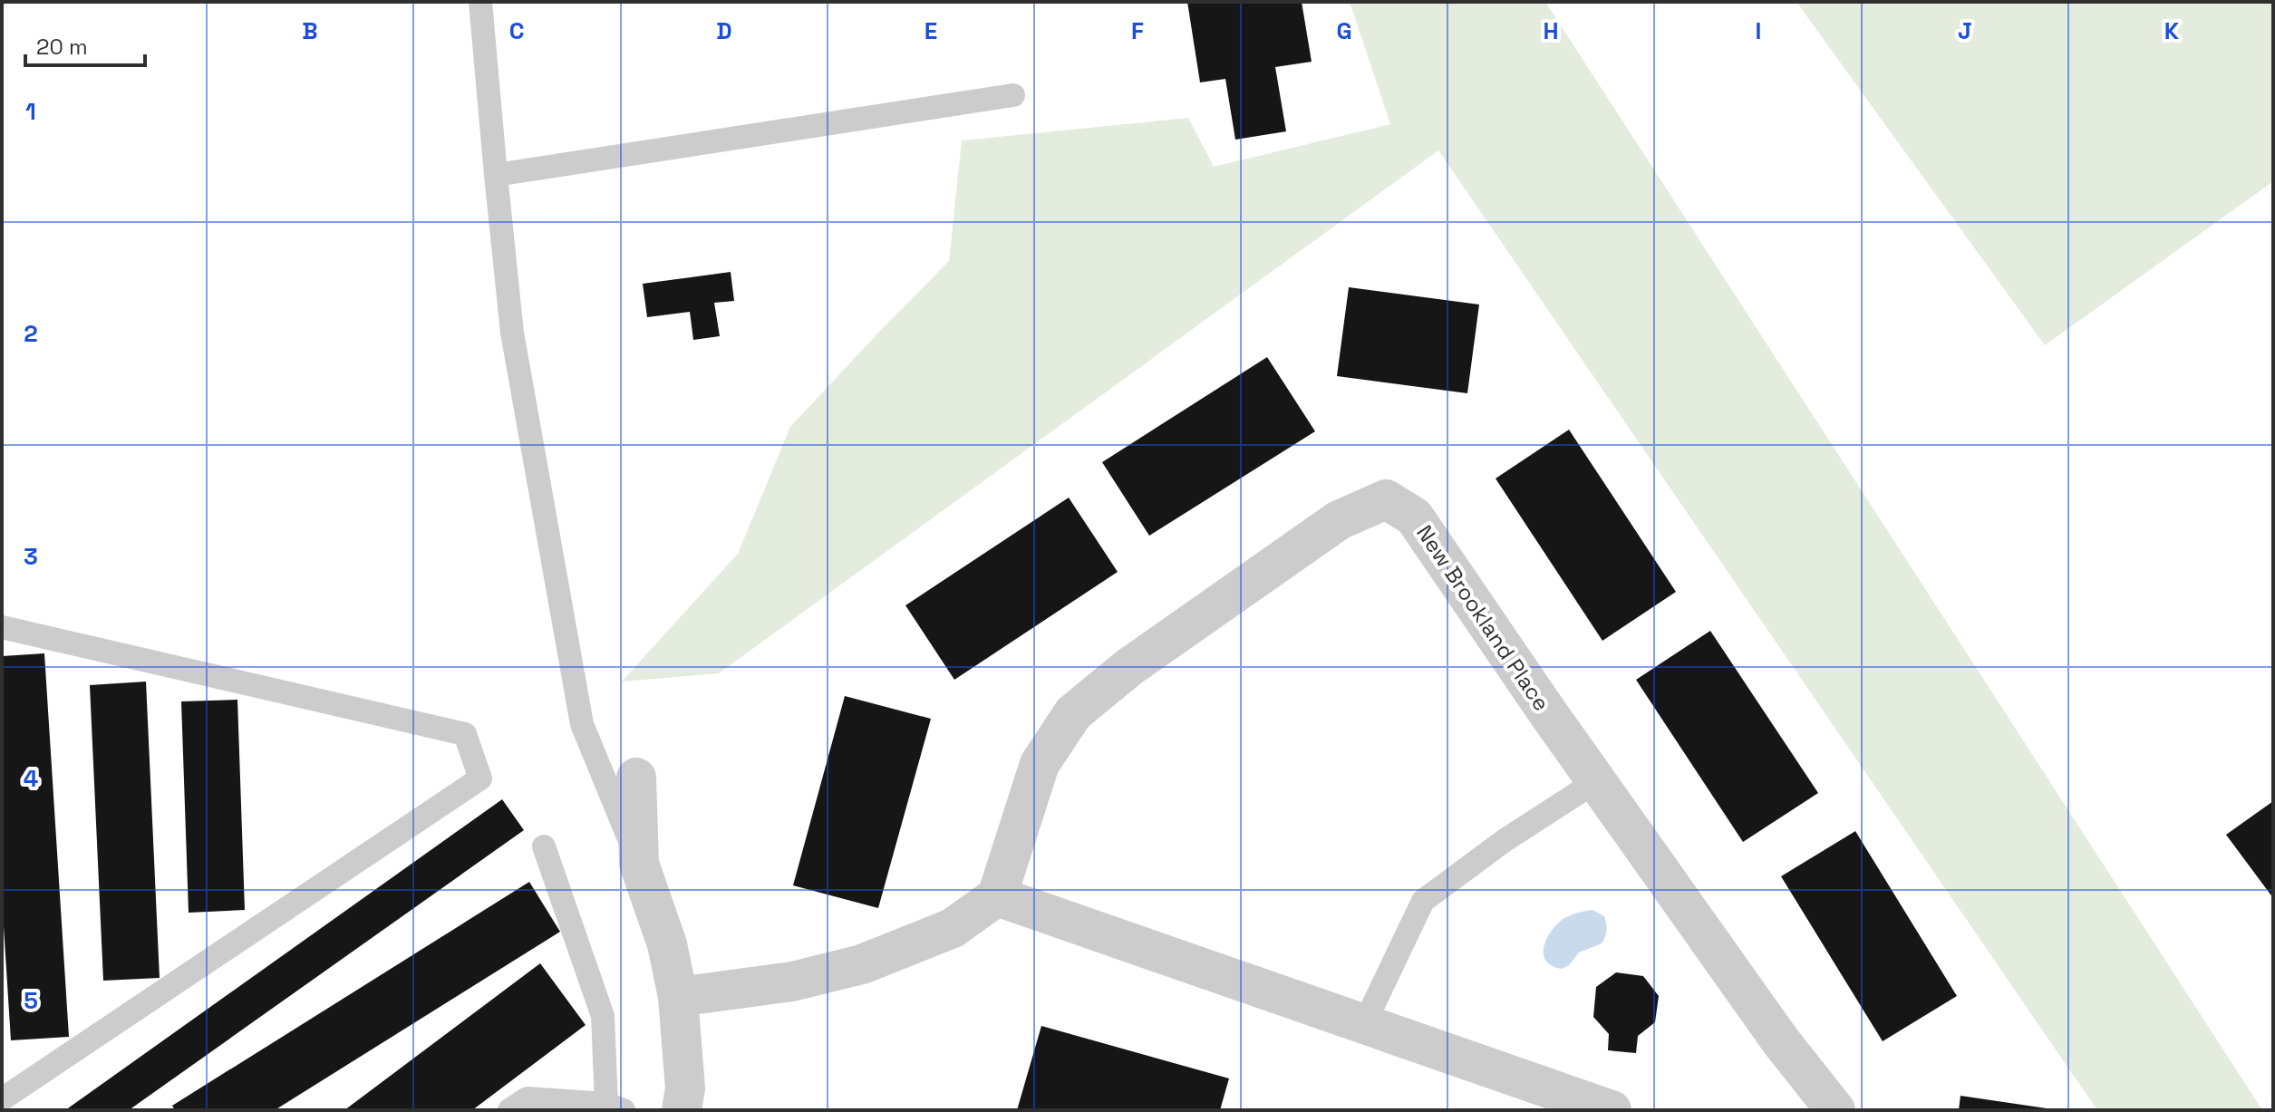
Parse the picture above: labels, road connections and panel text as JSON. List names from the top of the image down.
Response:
{
  "streets": {
    "street": ["New Brookland Place"]
  },
  "scale_bar": "20 m",
  "grid": {
    "columns": [
      "B",
      "C",
      "D",
      "E",
      "F",
      "G",
      "H",
      "I",
      "J",
      "K"
    ],
    "rows": [
      "1",
      "2",
      "3",
      "4",
      "5"
    ]
  }
}
